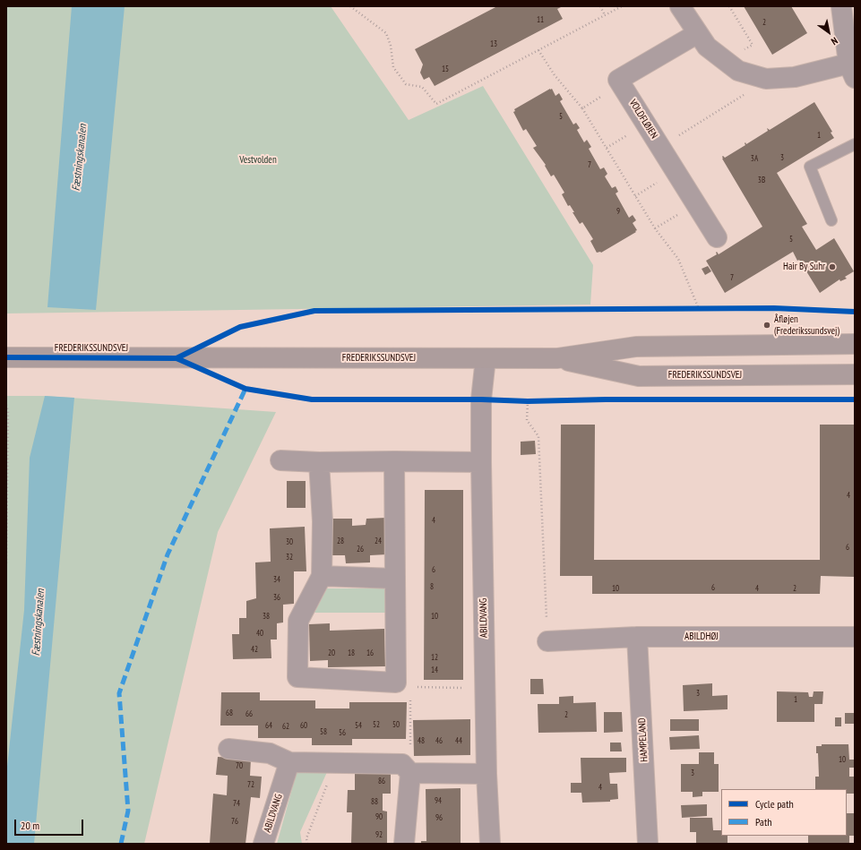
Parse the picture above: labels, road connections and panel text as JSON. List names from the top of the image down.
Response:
{
  "streets": {
    "main road": ["FREDERIKSSUNDSVEJ"],
    "street": [
      "VOLDFLØJEN",
      "ABILDVANG",
      "ABILDHØJ",
      "HAMPELAND"
    ]
  },
  "crossings": [
    ["FREDERIKSSUNDSVEJ", "ABILDVANG"],
    ["ABILDHØJ", "HAMPELAND"]
  ],
  "water": ["Fæstningskanalen"],
  "parks": ["Vestvolden"],
  "places": ["Hair By Suhr", "Åfløjen (Frederikssundsvej)"],
  "house_numbers": [
    "11",
    "2",
    "13",
    "15",
    "5",
    "1",
    "3",
    "3A",
    "7",
    "3B",
    "9",
    "5",
    "7",
    "4",
    "4",
    "28",
    "24",
    "30",
    "6",
    "26",
    "32",
    "6",
    "34",
    "8",
    "6",
    "10",
    "4",
    "2",
    "36",
    "38",
    "10",
    "40",
    "42",
    "20",
    "18",
    "16",
    "12",
    "14",
    "3",
    "1",
    "68",
    "66",
    "2",
    "52",
    "50",
    "64",
    "60",
    "54",
    "62",
    "58",
    "56",
    "48",
    "46",
    "44",
    "10",
    "70",
    "3",
    "86",
    "72",
    "4",
    "94",
    "88",
    "74",
    "90",
    "96",
    "76",
    "92"
  ],
  "legend": ["Cycle path", "Path"],
  "scale_bar": "20 m",
  "north": "bottom right"
}
